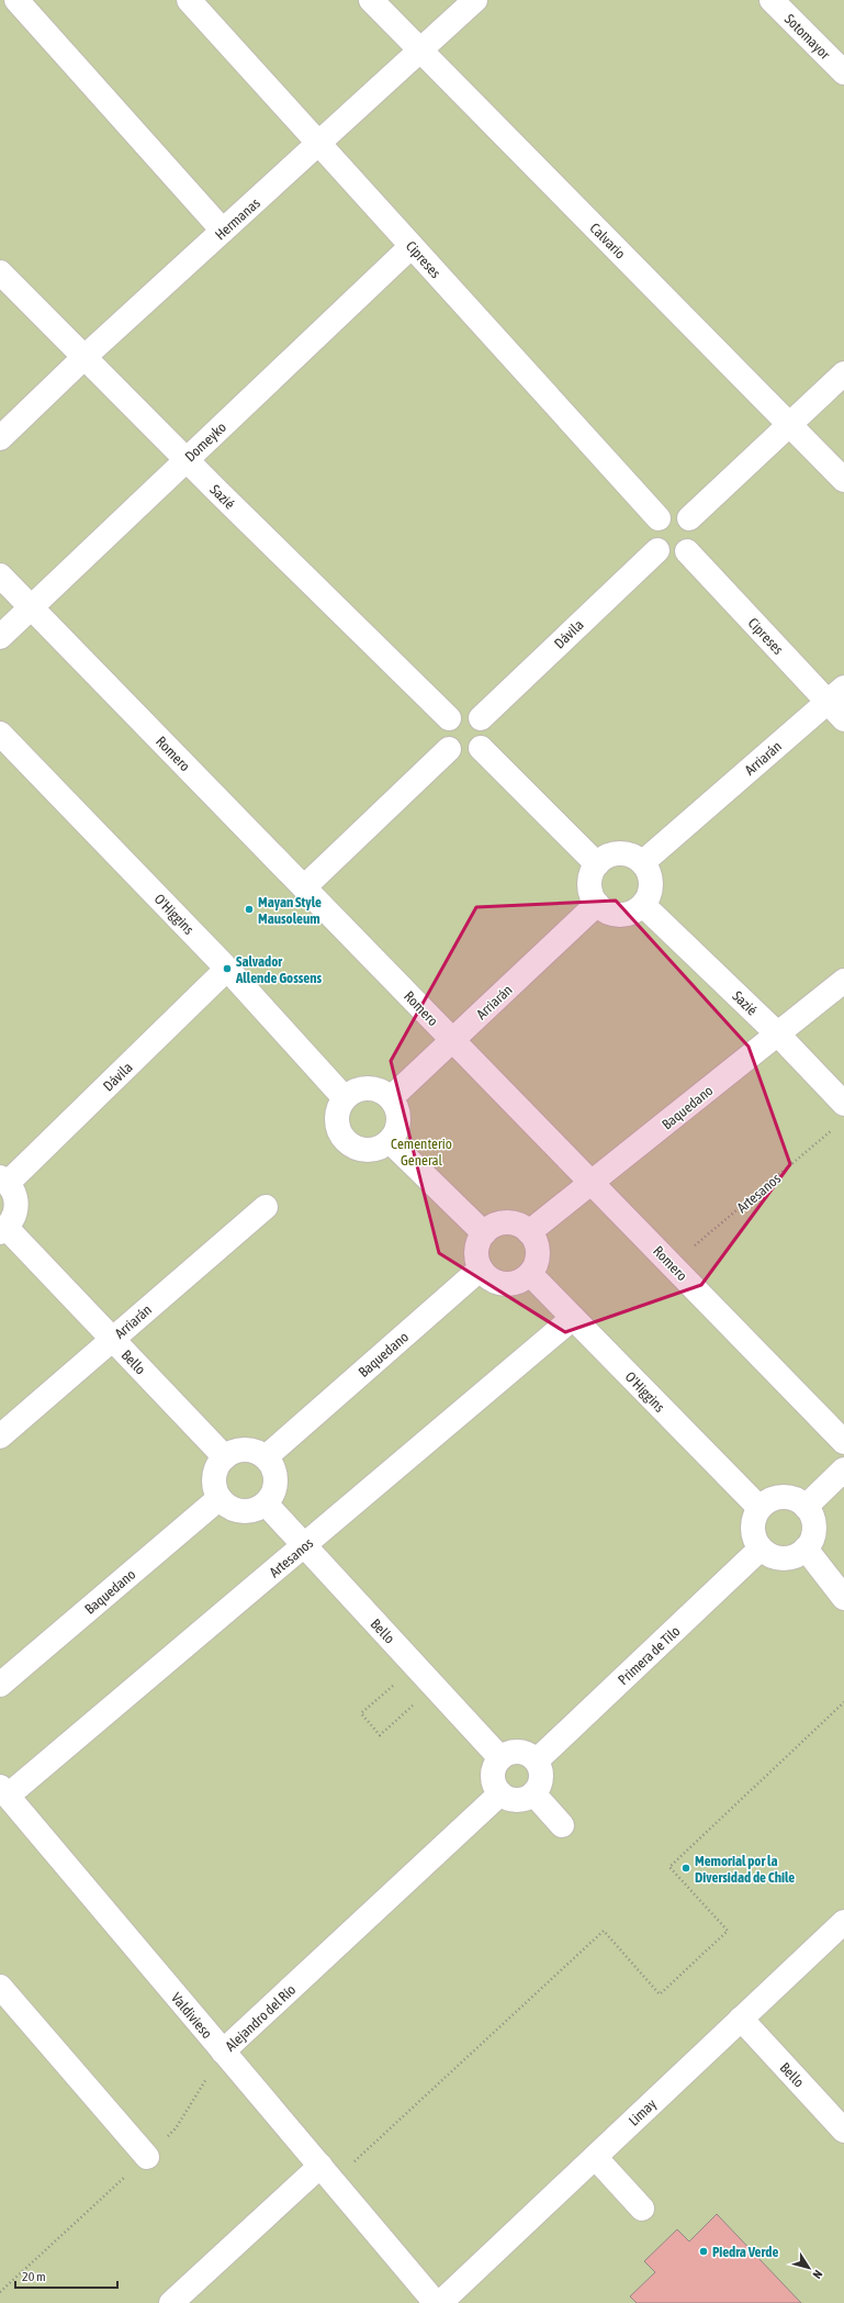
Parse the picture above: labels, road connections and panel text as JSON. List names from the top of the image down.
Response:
{
  "streets": {
    "lane": [
      "Sotomayor",
      "Hermanas",
      "Calvario",
      "Cipreses",
      "Domeyko",
      "Sazié",
      "Dávila",
      "Romero",
      "Arriarán",
      "O'Higgins",
      "Baquedano",
      "Artesanos",
      "Bello",
      "Primera de Tilo",
      "Valdivieso",
      "Alejandro del Río",
      "Limay"
    ]
  },
  "crossings": [
    ["Hermanas", "Calvario"],
    ["Hermanas", "Cipreses"],
    ["Hermanas", "Sazié"],
    ["Cipreses", "Domeyko"],
    ["Cipreses", "Dávila"],
    ["Cipreses", "Arriarán"],
    ["Domeyko", "Sazié"],
    ["Domeyko", "Romero"],
    ["Sazié", "Dávila"],
    ["Sazié", "Arriarán"],
    ["Sazié", "Baquedano"],
    ["Sazié", "Artesanos"],
    ["Dávila", "O'Higgins"],
    ["Romero", "Arriarán"],
    ["Romero", "Baquedano"],
    ["Romero", "Artesanos"],
    ["Arriarán", "O'Higgins"],
    ["Arriarán", "Bello"],
    ["O'Higgins", "Baquedano"],
    ["O'Higgins", "Artesanos"],
    ["O'Higgins", "Primera de Tilo"],
    ["Baquedano", "Bello"],
    ["Artesanos", "Bello"],
    ["Artesanos", "Valdivieso"],
    ["Bello", "Primera de Tilo"],
    ["Bello", "Alejandro del Río"],
    ["Bello", "Limay"],
    ["Primera de Tilo", "Alejandro del Río"],
    ["Valdivieso", "Alejandro del Río"]
  ],
  "parks": ["Cementerio General"],
  "places": [
    "Mayan Style Mausoleum",
    "Salvador Allende Gossens",
    "Memorial por la Diversidad de Chile",
    "Piedra Verde"
  ],
  "scale_bar": "20 m",
  "north": "bottom right"
}
